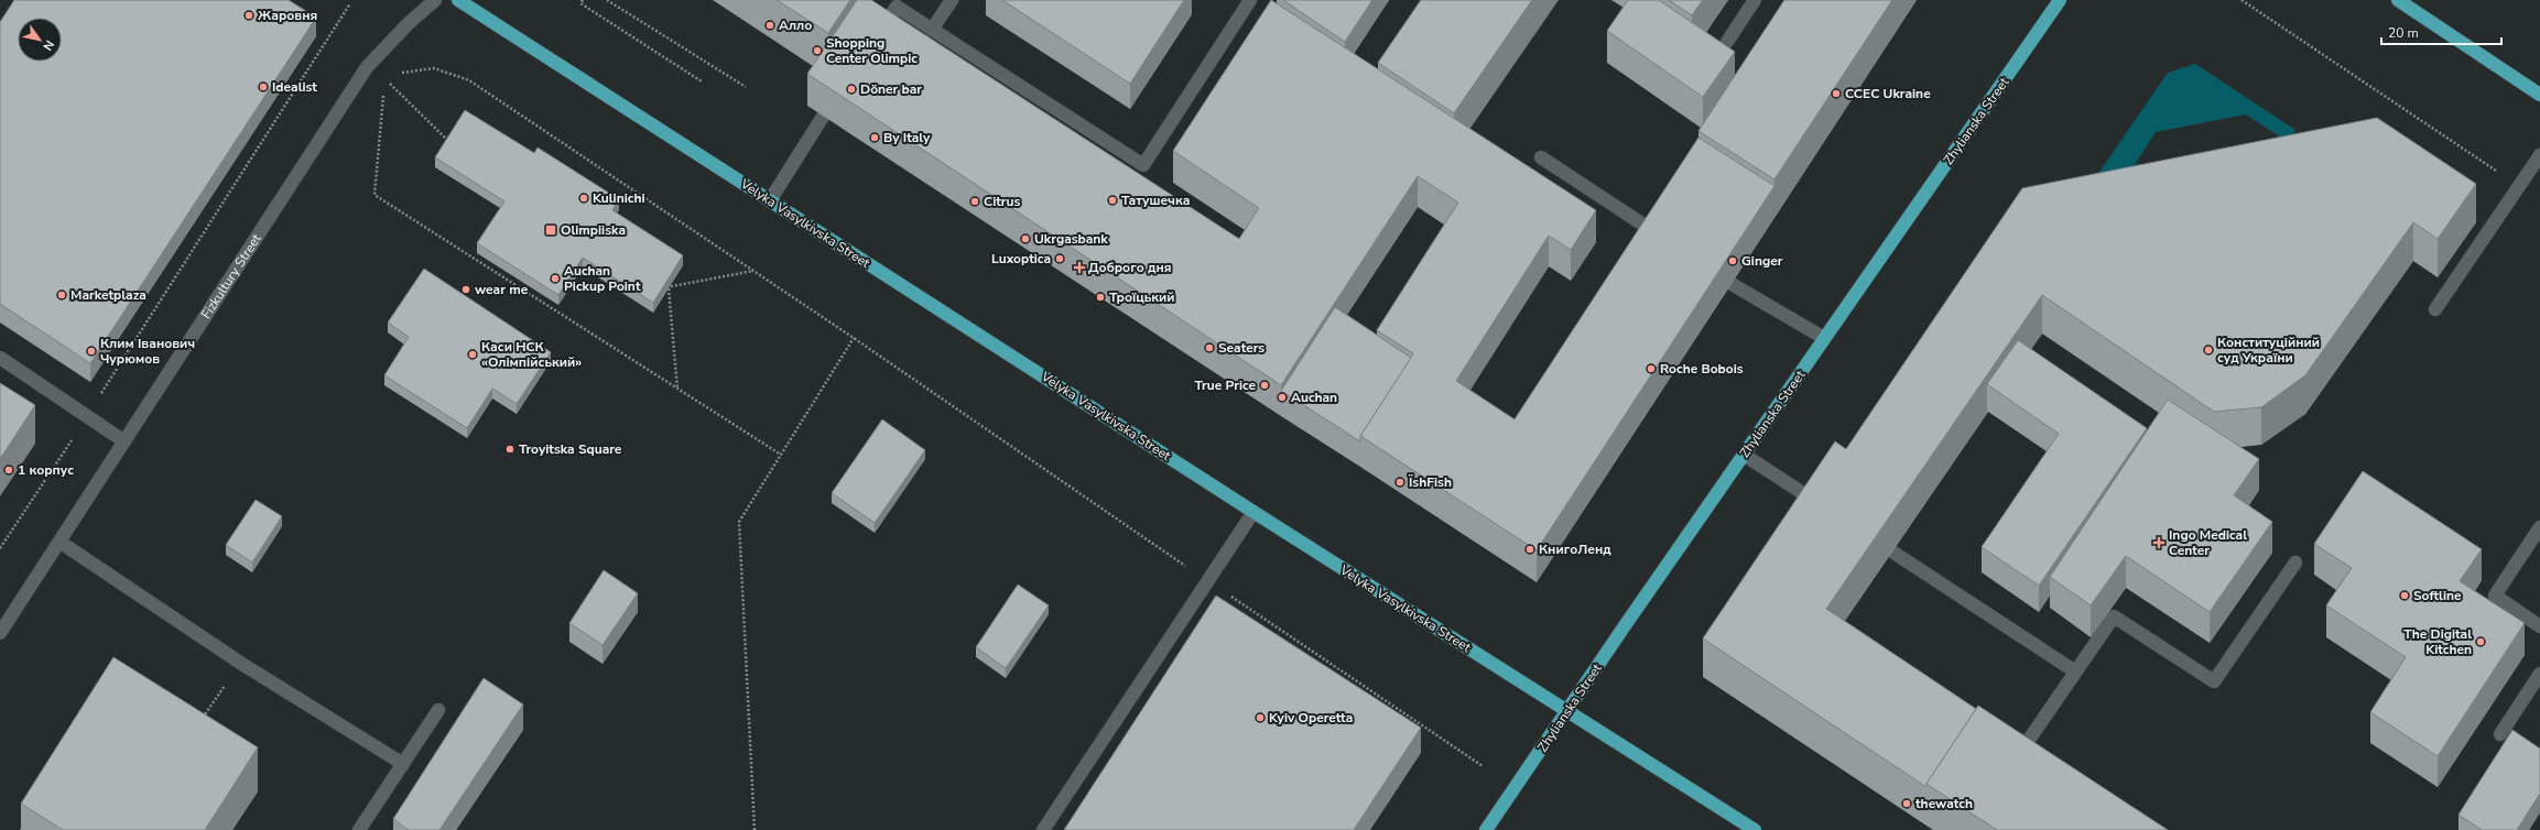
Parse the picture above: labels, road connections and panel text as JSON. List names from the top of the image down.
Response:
{
  "streets": {
    "main road": ["Zhylianska Street", "Velyka Vasylkivska Street"],
    "street": ["Fizkultury Street"]
  },
  "crossings": [
    ["Zhylianska Street", "Velyka Vasylkivska Street"]
  ],
  "places": {
    "other": [
      "Жаровня",
      "Алло",
      "Shopping Center Olimpic",
      "Idealist",
      "Döner bar",
      "CCEC Ukraine",
      "By Italy",
      "Kulinichi",
      "Татушечка",
      "Citrus",
      "Ukrgasbank",
      "Luxoptica",
      "Ginger",
      "Auchan Pickup Point",
      "wear me",
      "Marketplaza",
      "Троїцький",
      "Seaters",
      "Конституційний суд України",
      "Клим Іванович Чурюмов",
      "Каси НСК «Олімпійський»",
      "Roche Bobois",
      "True Price",
      "Auchan",
      "Troyitska Square",
      "1 корпус",
      "ÏshFish",
      "КнигоЛенд",
      "Softline",
      "The Digital Kitchen",
      "Kyiv Operetta",
      "thewatch"
    ],
    "transit": ["Olimpiiska"],
    "health": ["Доброго дня", "Ingo Medical Center"]
  },
  "scale_bar": "20 m",
  "north": "bottom right"
}
